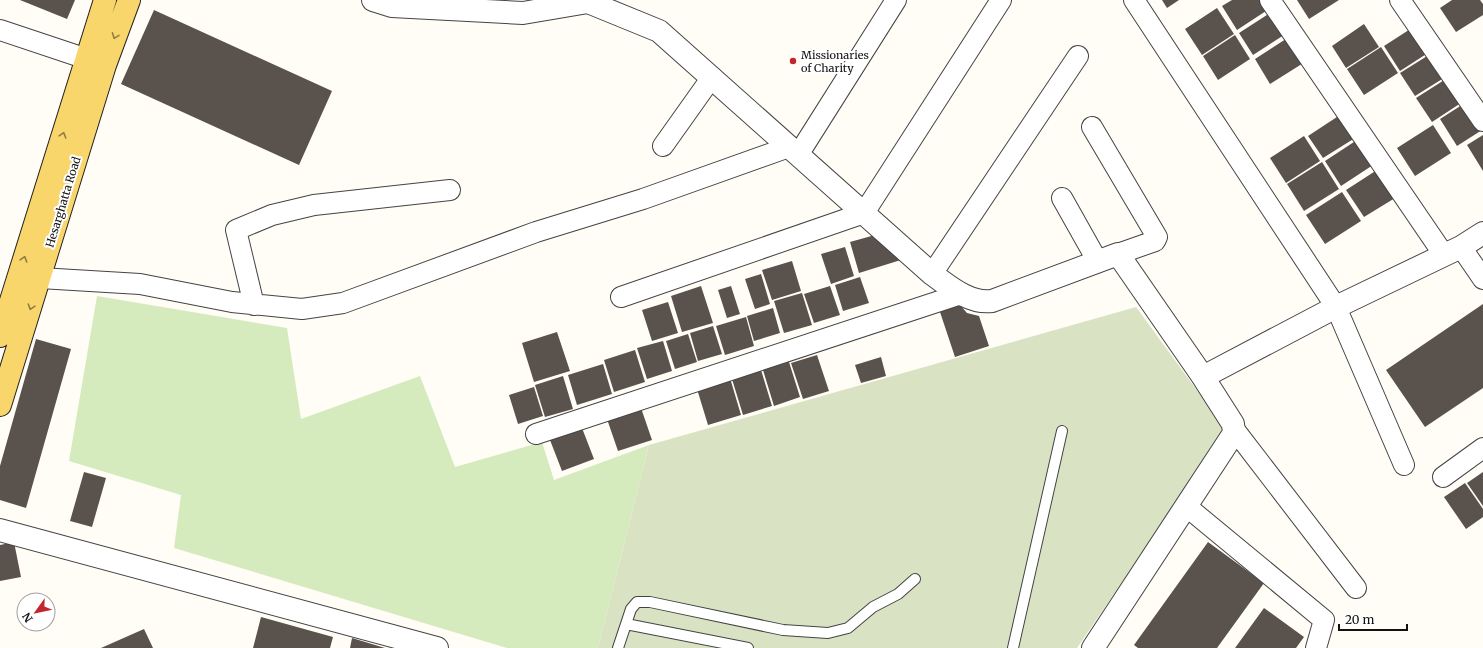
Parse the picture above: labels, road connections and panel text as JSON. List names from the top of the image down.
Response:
{
  "streets": {
    "main road": ["Hesarghatta Road"]
  },
  "places": ["Missionaries of Charity"],
  "scale_bar": "20 m",
  "north": "bottom left"
}
